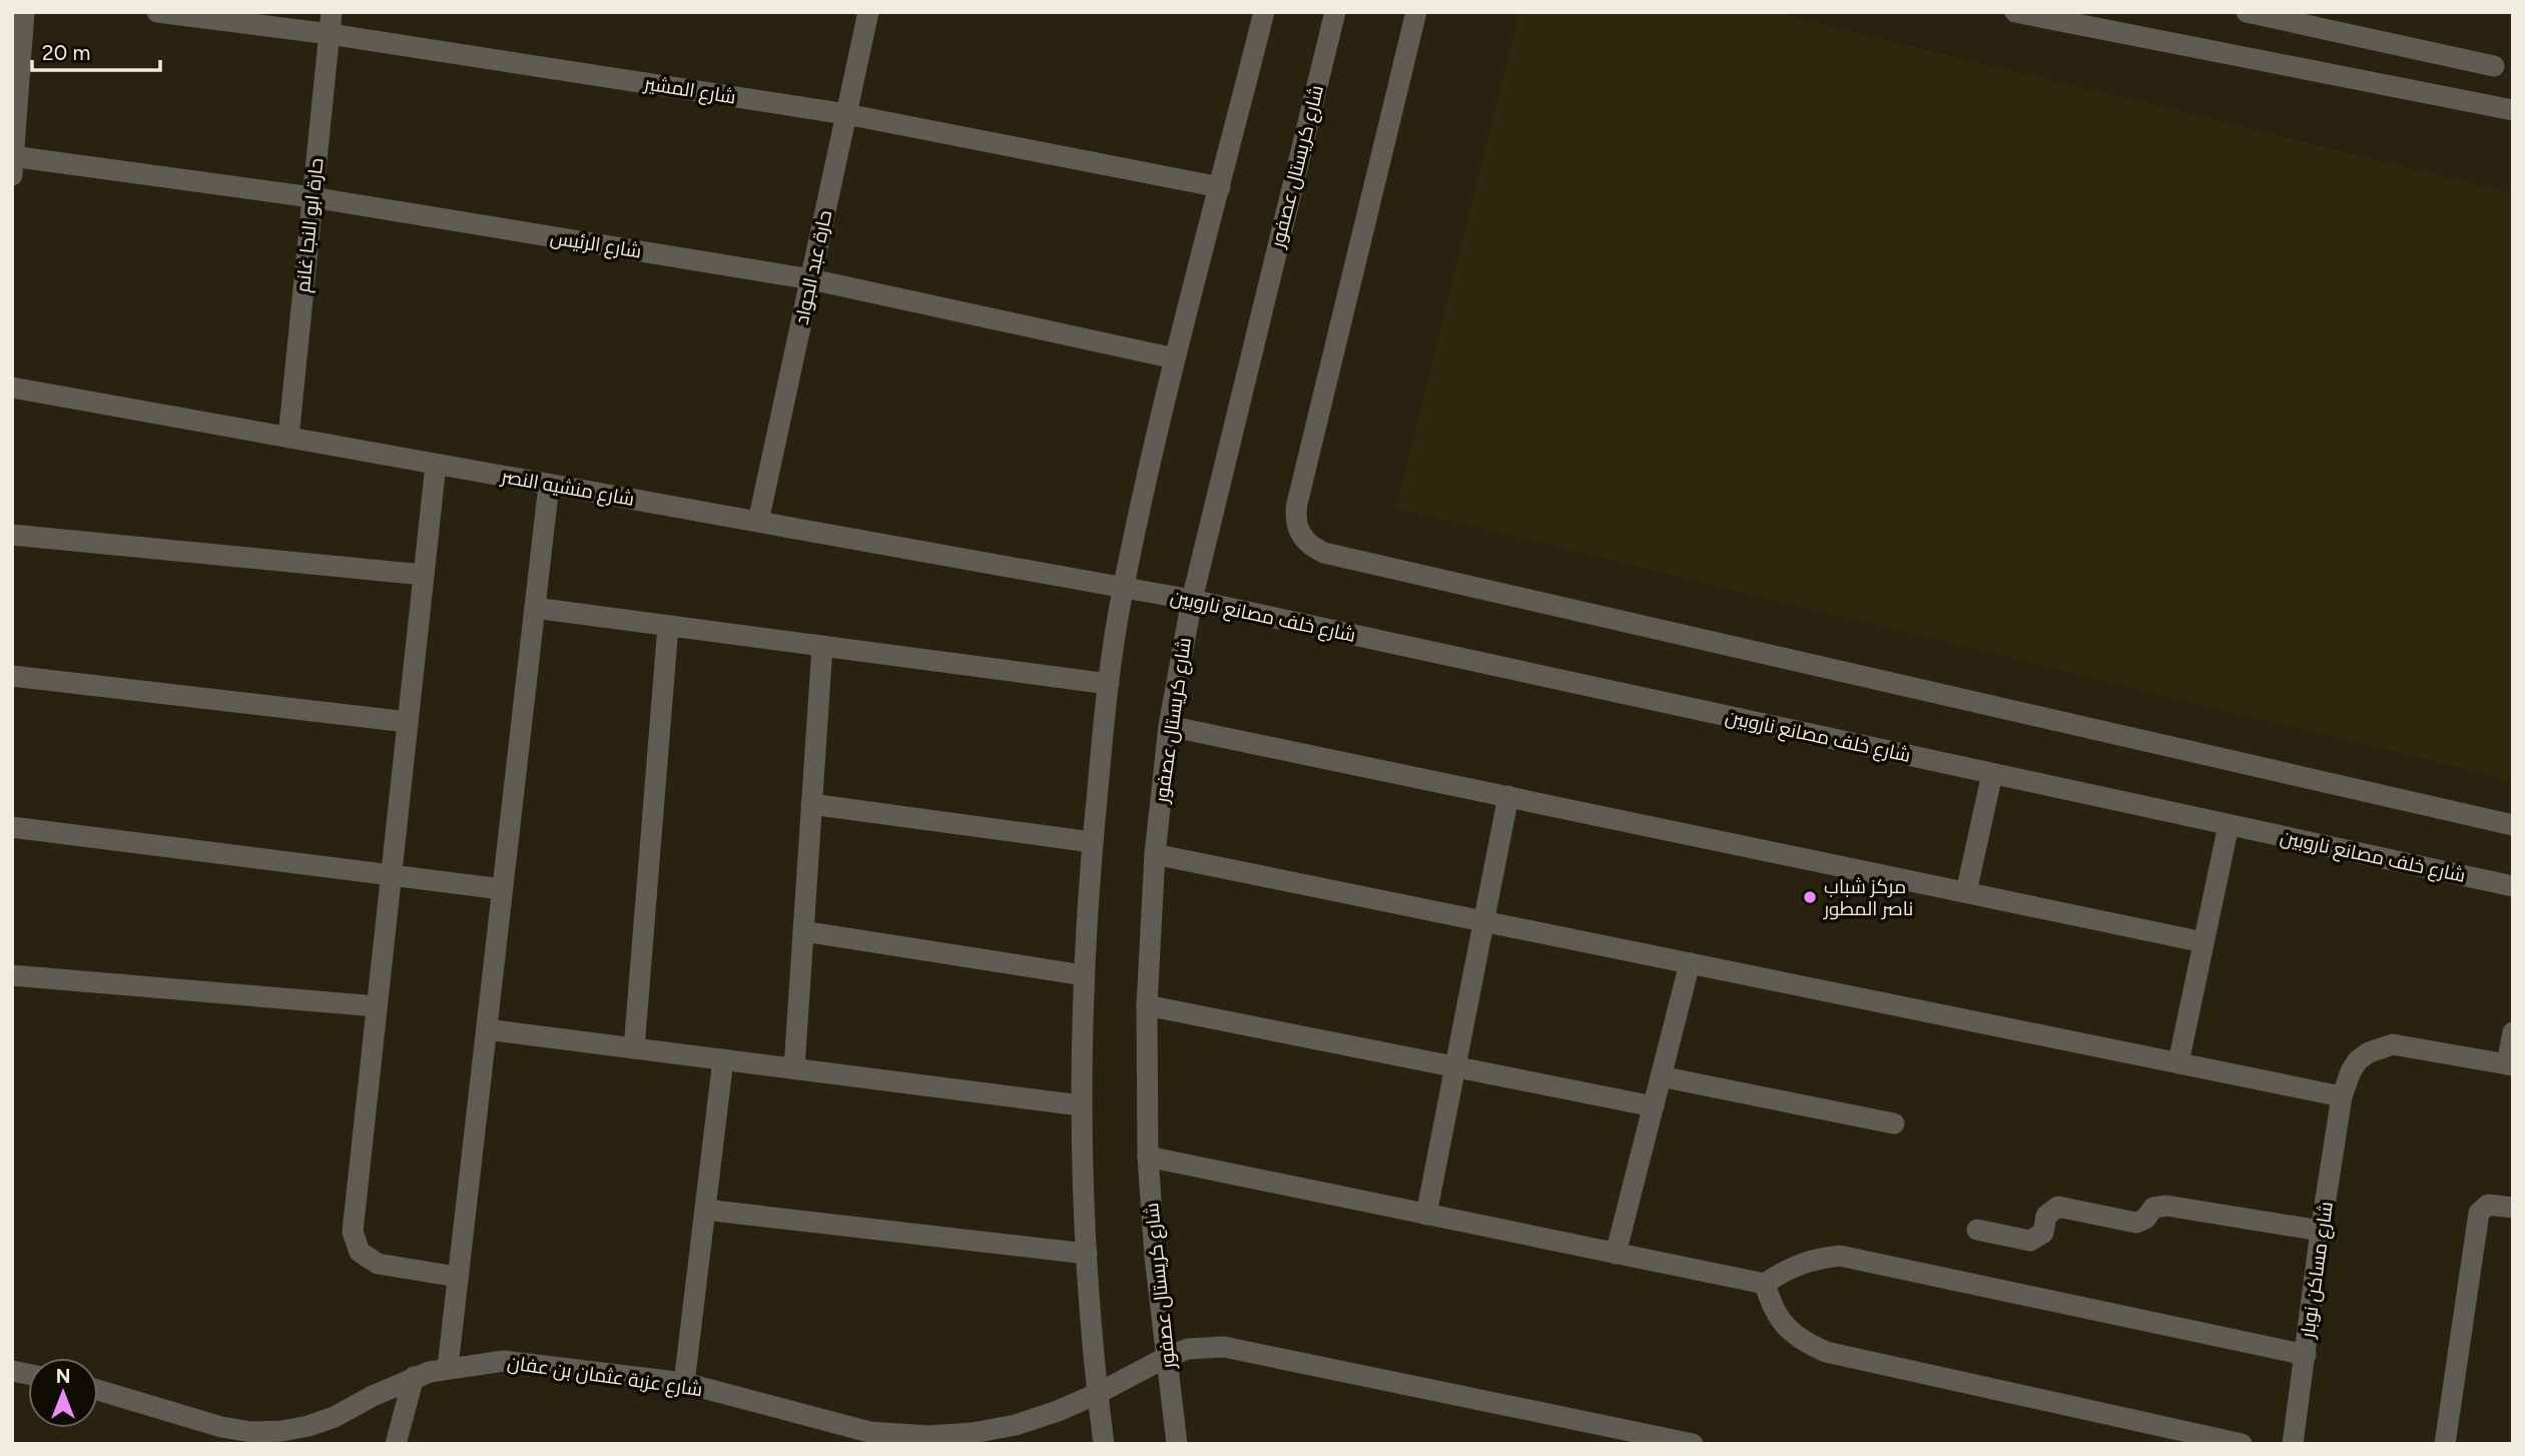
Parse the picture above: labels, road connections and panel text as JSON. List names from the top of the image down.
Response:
{
  "streets": {
    "street": [
      "شارع المشير",
      "شارع كريستال عصفور",
      "حارة ابو النجا غانم",
      "شارع الرئيس",
      "حارة عبد الجواد",
      "شارع منشيه النصر",
      "شارع خلف مصانع ناروبين",
      "شارع مساكن نوبار",
      "شارع عزبة عثمان بن عفان"
    ]
  },
  "crossings": [
    ["شارع المشير", "حارة ابو النجا غانم"],
    ["شارع المشير", "حارة عبد الجواد"],
    ["شارع كريستال عصفور", "شارع خلف مصانع ناروبين"],
    ["شارع كريستال عصفور", "شارع عزبة عثمان بن عفان"],
    ["حارة ابو النجا غانم", "شارع الرئيس"],
    ["حارة ابو النجا غانم", "شارع منشيه النصر"],
    ["شارع الرئيس", "حارة عبد الجواد"],
    ["حارة عبد الجواد", "شارع منشيه النصر"],
    ["شارع منشيه النصر", "شارع خلف مصانع ناروبين"]
  ],
  "places": ["مركز شباب ناصر المطور"],
  "scale_bar": "20 m",
  "north": "top"
}
